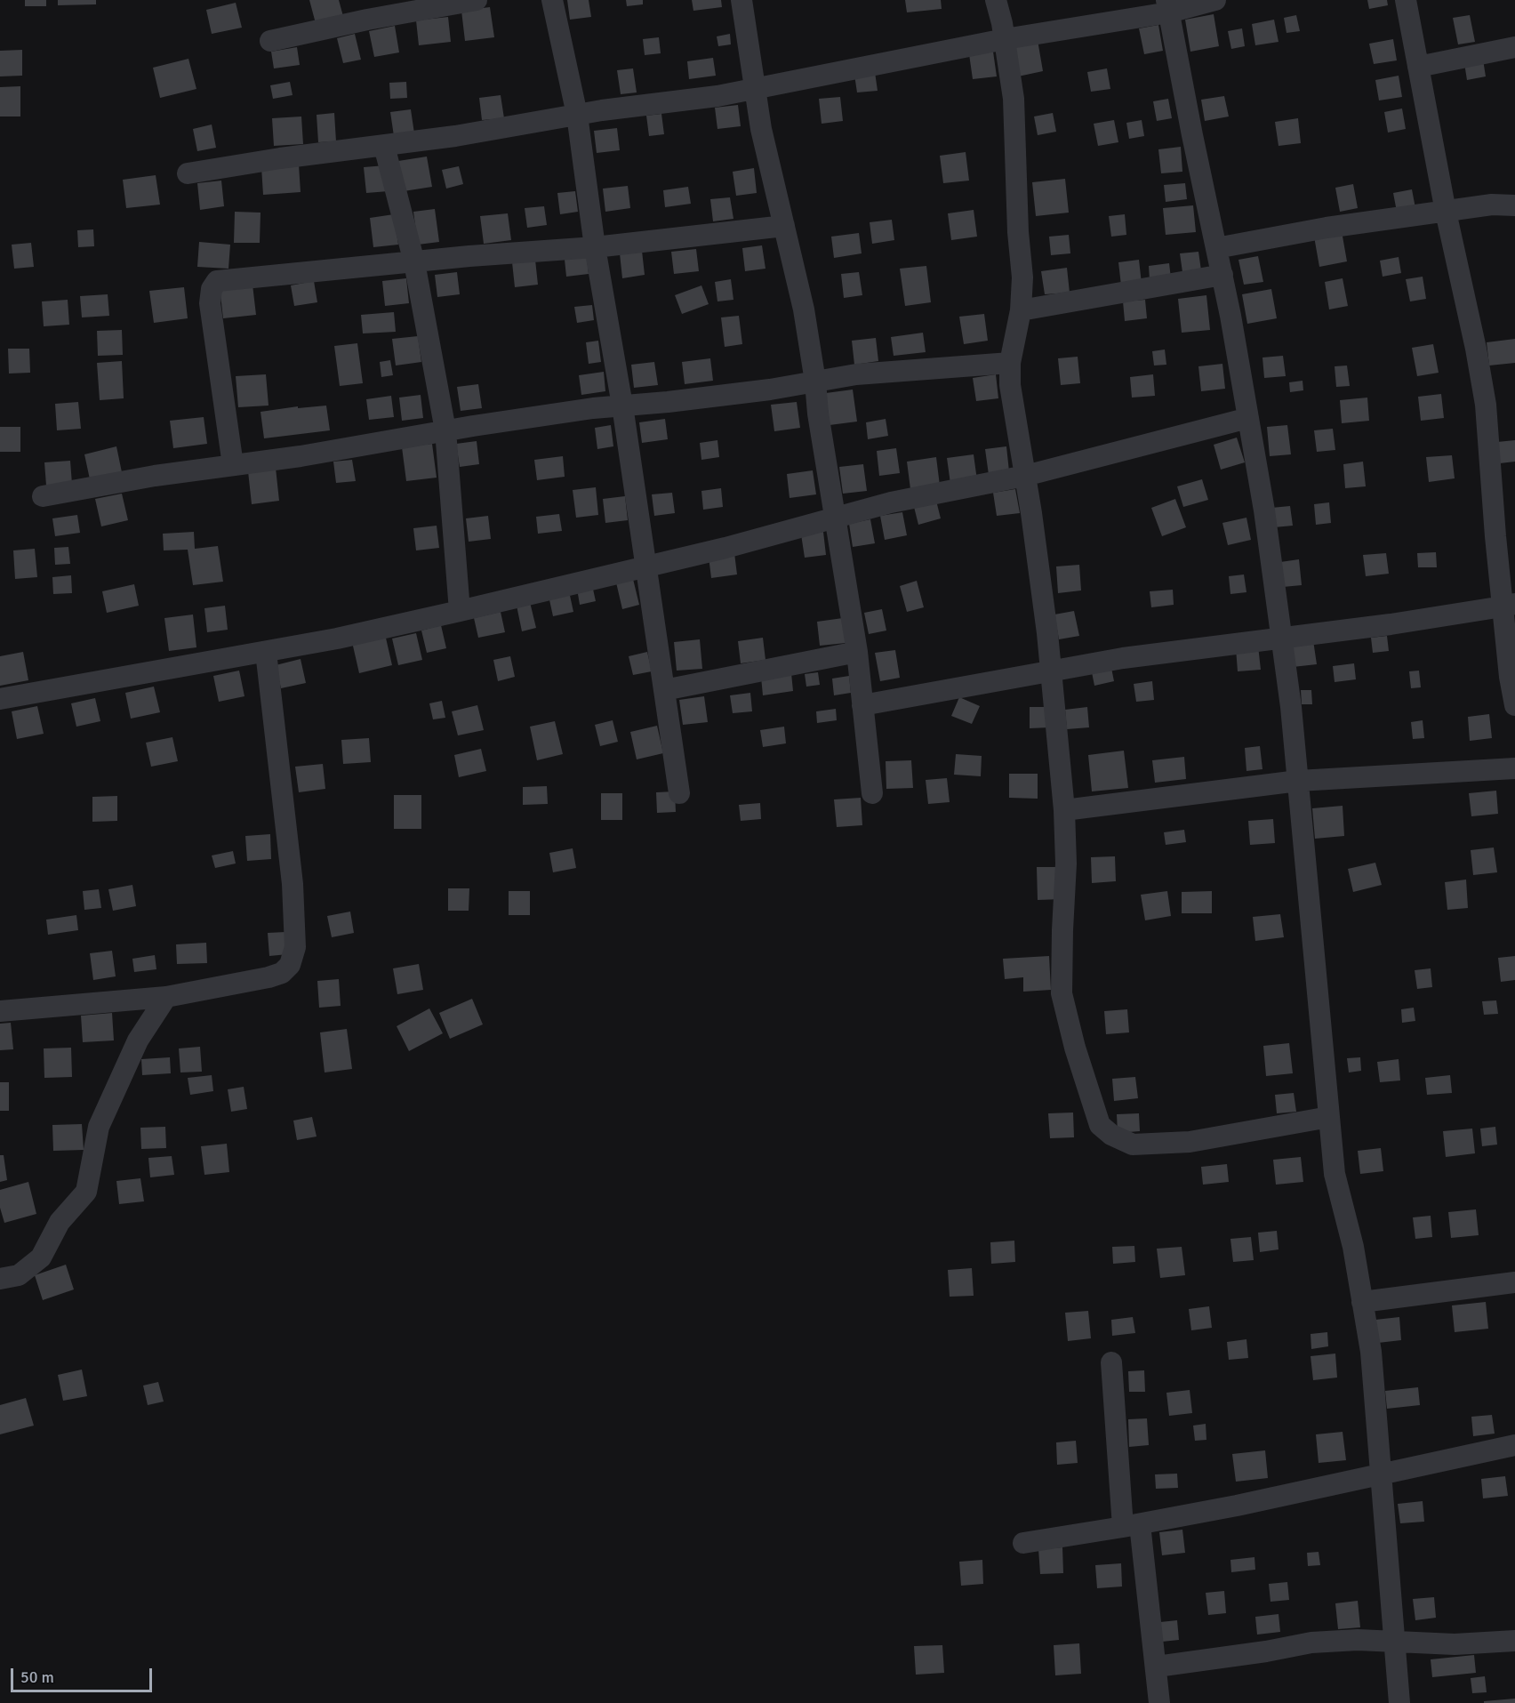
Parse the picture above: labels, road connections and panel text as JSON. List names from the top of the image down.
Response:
{
  "scale_bar": "50 m"
}
